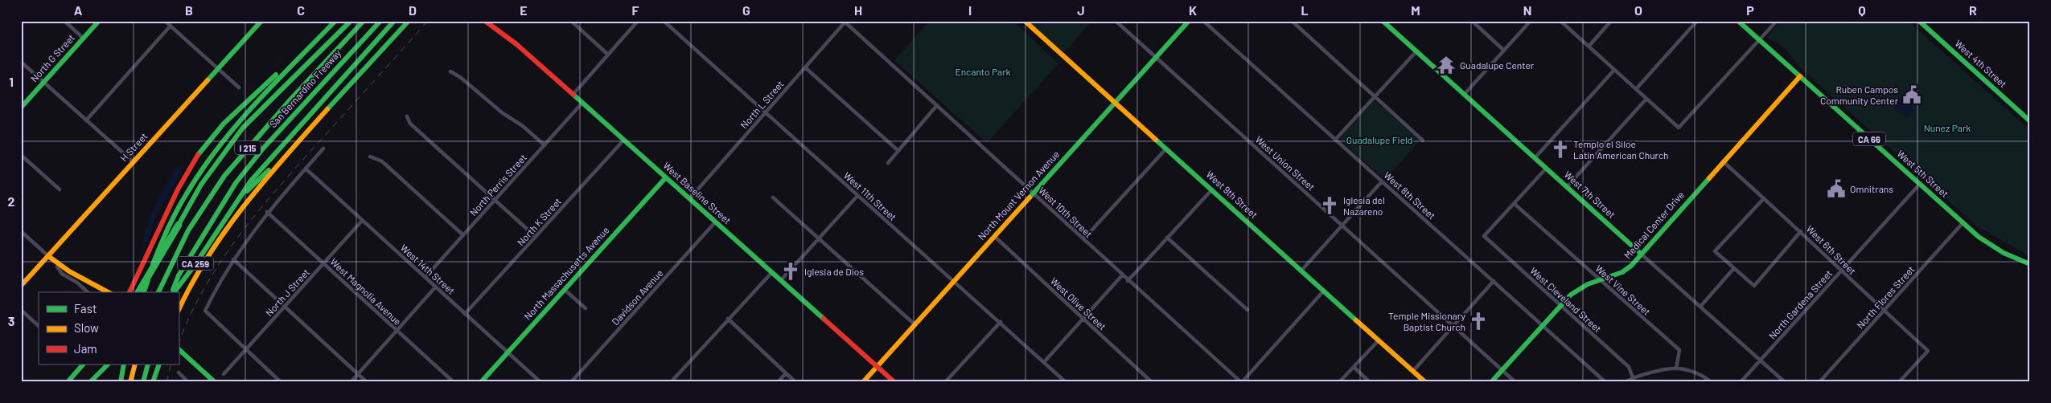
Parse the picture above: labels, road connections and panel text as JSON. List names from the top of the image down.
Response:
{
  "streets": {
    "main road": [
      "North G Street",
      "West 4th Street",
      "San Bernardino Freeway",
      "CA 66",
      "H Street",
      "I 215",
      "West 5th Street",
      "West Baseline Street",
      "West 9th Street",
      "West 7th Street",
      "North Mount Vernon Avenue",
      "Medical Center Drive",
      "CA 259",
      "North Massachusetts Avenue"
    ],
    "street": [
      "North L Street",
      "West Union Street",
      "North Perris Street",
      "West 8th Street",
      "West 11th Street",
      "West 10th Street",
      "North K Street",
      "West 6th Street",
      "West 14th Street",
      "West Vine Street",
      "West Magnolia Avenue",
      "North J Street",
      "Davidson Avenue",
      "North Flores Street",
      "West Cleveland Street",
      "West Olive Street",
      "North Gardena Street"
    ]
  },
  "crossings": [
    ["North L Street", "West Baseline Street"],
    ["North L Street", "West 11th Street"],
    ["North L Street", "West 10th Street"],
    ["West Union Street", "North Mount Vernon Avenue"],
    ["West Union Street", "Medical Center Drive"],
    ["West 5th Street", "Medical Center Drive"],
    ["West 5th Street", "North Flores Street"],
    ["West 5th Street", "North Gardena Street"],
    ["North Perris Street", "West Baseline Street"],
    ["North Perris Street", "West 14th Street"],
    ["West Baseline Street", "North Mount Vernon Avenue"],
    ["West Baseline Street", "North K Street"],
    ["West Baseline Street", "North Massachusetts Avenue"],
    ["West Baseline Street", "Davidson Avenue"],
    ["West 9th Street", "North Mount Vernon Avenue"],
    ["West 7th Street", "Medical Center Drive"],
    ["West 7th Street", "North Gardena Street"],
    ["North Mount Vernon Avenue", "West 11th Street"],
    ["North Mount Vernon Avenue", "West 10th Street"],
    ["North Mount Vernon Avenue", "West Olive Street"],
    ["West 8th Street", "Medical Center Drive"],
    ["North K Street", "West 14th Street"],
    ["Medical Center Drive", "West 6th Street"],
    ["Medical Center Drive", "West Vine Street"],
    ["Medical Center Drive", "West Cleveland Street"],
    ["West 6th Street", "North Flores Street"],
    ["West 6th Street", "North Gardena Street"],
    ["West 14th Street", "North Massachusetts Avenue"],
    ["West 14th Street", "North J Street"],
    ["West Vine Street", "West Cleveland Street"],
    ["West Magnolia Avenue", "North J Street"]
  ],
  "parks": ["Encanto Park", "Nunez Park", "Guadalupe Field"],
  "places": {
    "temple": ["Guadalupe Center"],
    "public building": ["Ruben Campos Community Center", "Omnitrans"],
    "church": [
      "Templo el Siloe Latin American Church",
      "Iglesia del Nazareno",
      "Iglesia de Dios",
      "Temple Missionary Baptist Church"
    ]
  },
  "legend": ["Fast", "Slow", "Jam"],
  "grid": {
    "columns": [
      "A",
      "B",
      "C",
      "D",
      "E",
      "F",
      "G",
      "H",
      "I",
      "J",
      "K",
      "L",
      "M",
      "N",
      "O",
      "P",
      "Q",
      "R"
    ],
    "rows": ["1", "2", "3"]
  }
}
